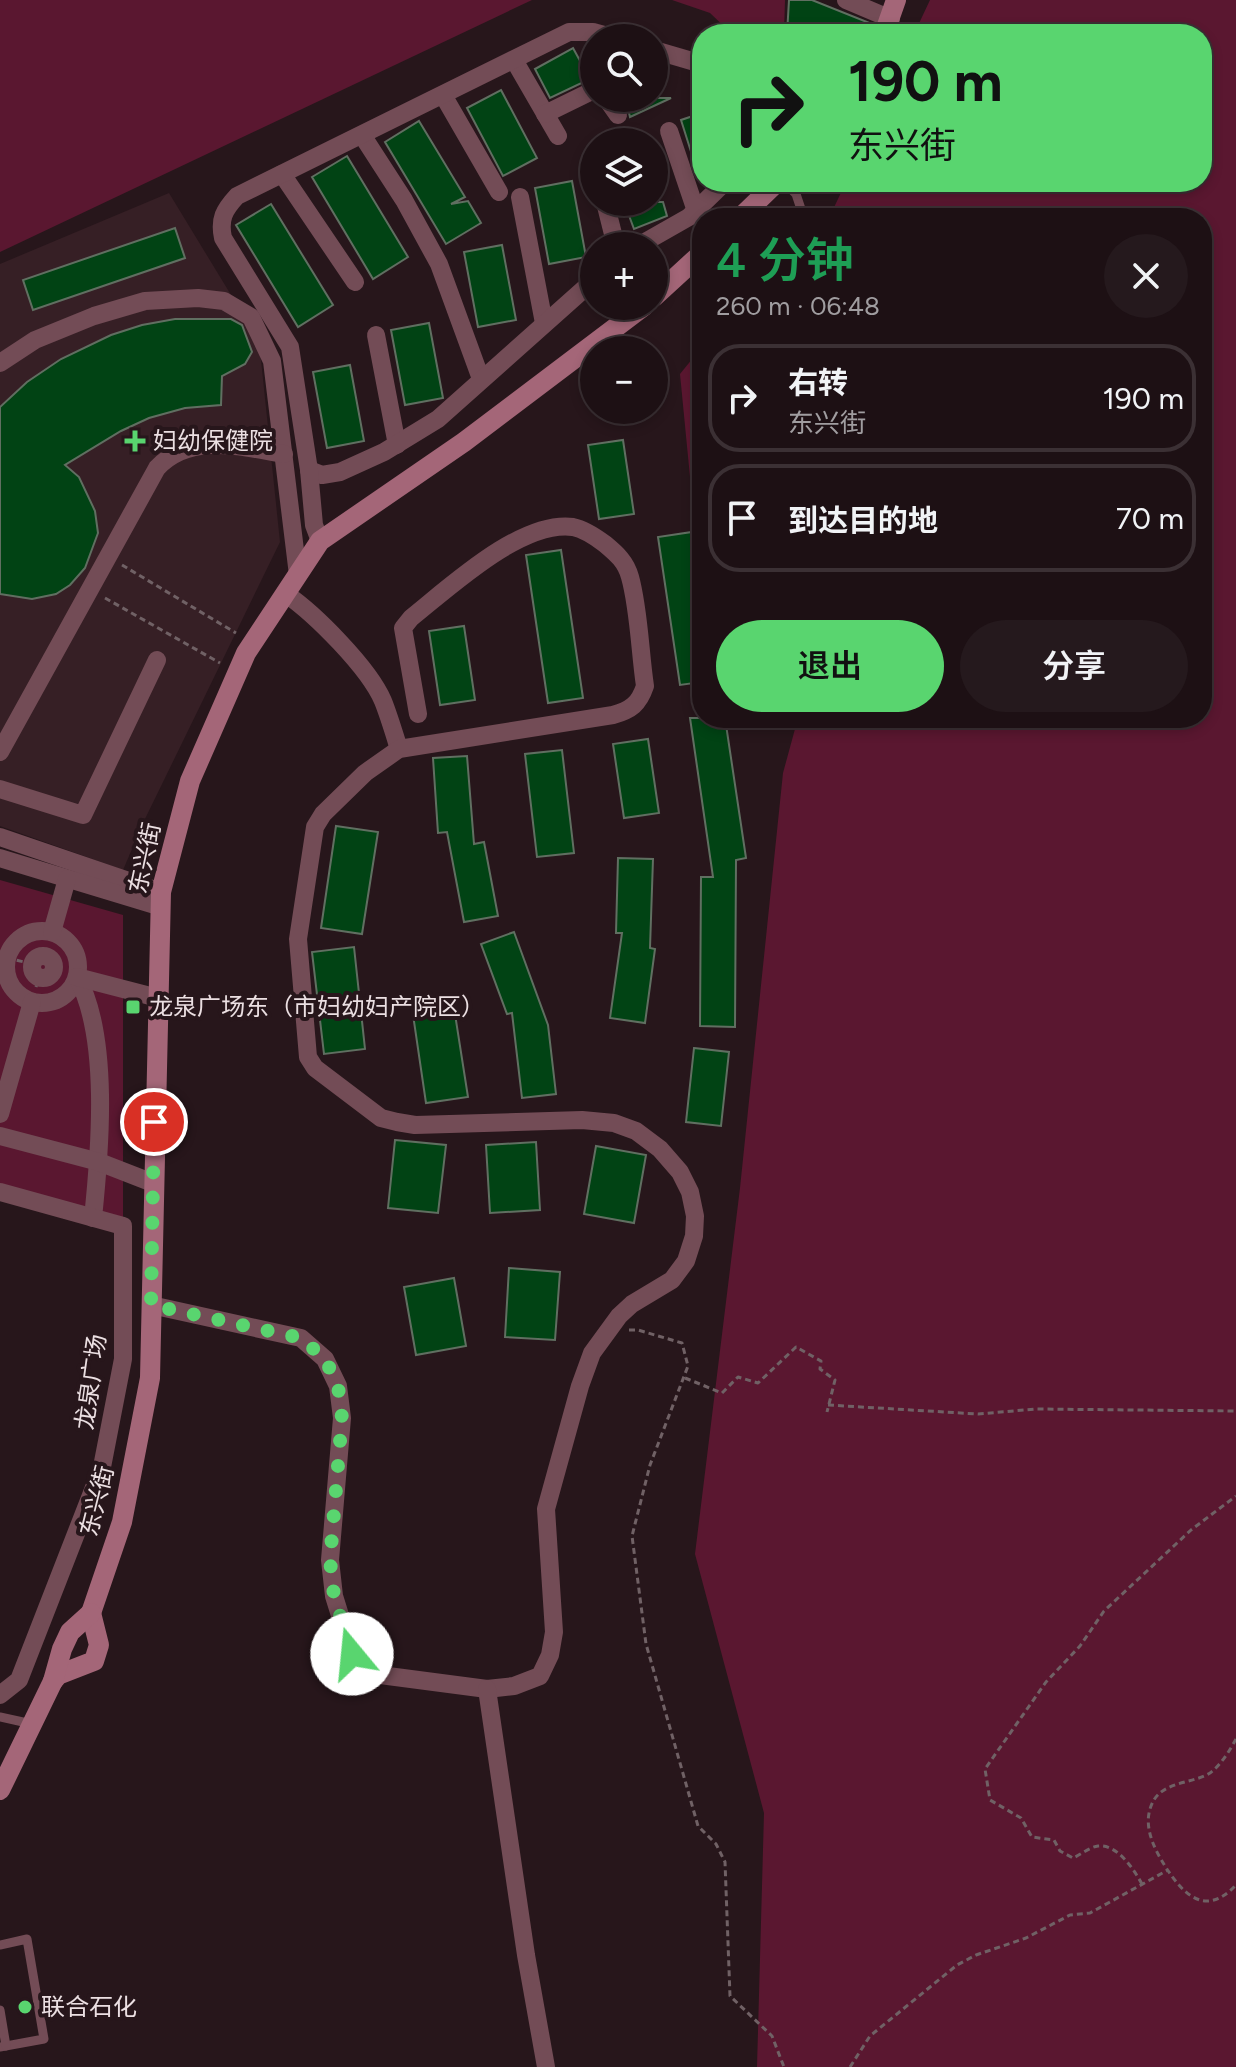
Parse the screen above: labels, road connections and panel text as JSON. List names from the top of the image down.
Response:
{
  "streets": {
    "street": ["东兴街", "龙泉广场"]
  },
  "places": {
    "health": ["妇幼保健院"],
    "transit": ["龙泉广场东（市妇幼妇产院区）"],
    "other": ["联合石化"]
  },
  "page": {
    "map_buttons": ["+", "−"],
    "turn": ["190 m", "东兴街"],
    "heading": ["4 分钟", "260 m · 06:48"],
    "list": [
      {
        "name": "右转",
        "note": "东兴街",
        "value": "190 m"
      },
      {
        "name": "到达目的地",
        "value": "70 m"
      }
    ],
    "buttons": ["退出", "分享"]
  }
}
